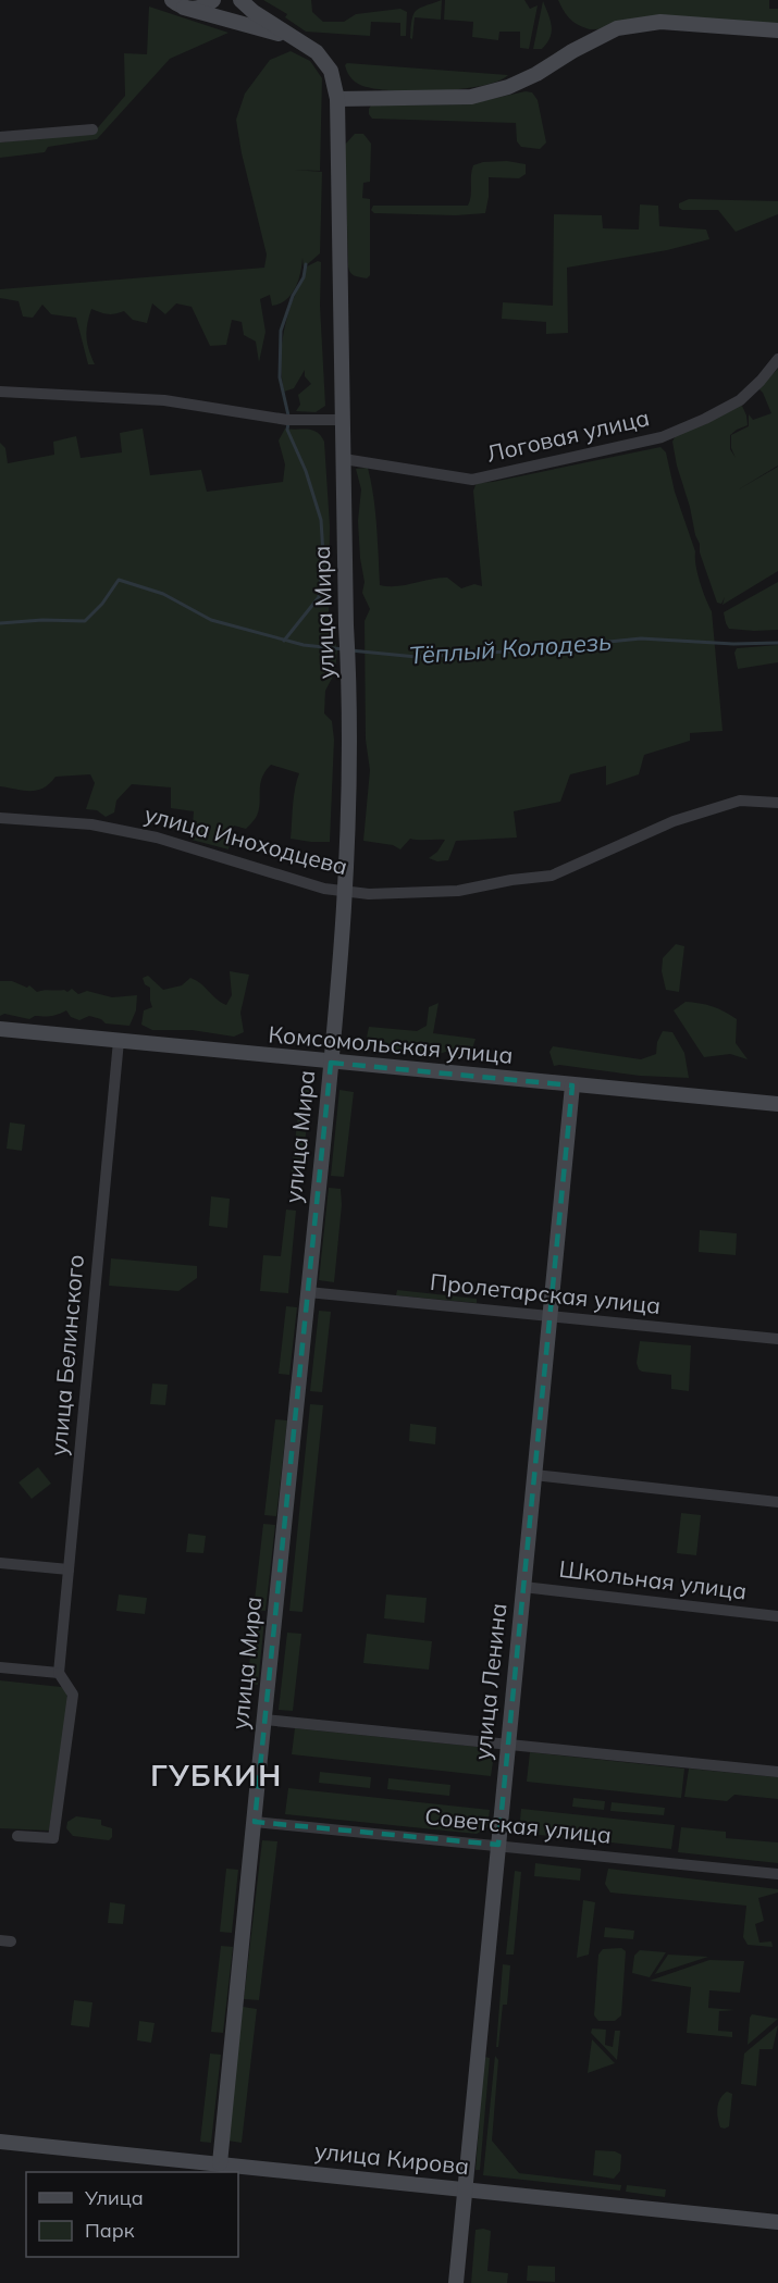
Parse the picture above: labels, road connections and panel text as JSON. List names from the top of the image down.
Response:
{
  "streets": {
    "street": [
      "Логовая улица",
      "улица Мира",
      "улица Иноходцева",
      "Комсомольская улица",
      "Пролетарская улица",
      "улица Белинского",
      "Школьная улица",
      "улица Ленина",
      "Советская улица",
      "улица Кирова"
    ]
  },
  "crossings": [
    ["Логовая улица", "улица Мира"],
    ["улица Мира", "улица Иноходцева"],
    ["улица Мира", "Комсомольская улица"],
    ["улица Мира", "Пролетарская улица"],
    ["улица Мира", "Советская улица"],
    ["улица Мира", "улица Кирова"],
    ["Комсомольская улица", "улица Белинского"],
    ["Комсомольская улица", "улица Ленина"],
    ["Пролетарская улица", "улица Ленина"],
    ["Школьная улица", "улица Ленина"],
    ["улица Ленина", "Советская улица"],
    ["улица Ленина", "улица Кирова"]
  ],
  "districts": ["ГУБКИН"],
  "water": ["Тёплый Колодезь"],
  "legend": ["Улица", "Парк"]
}
